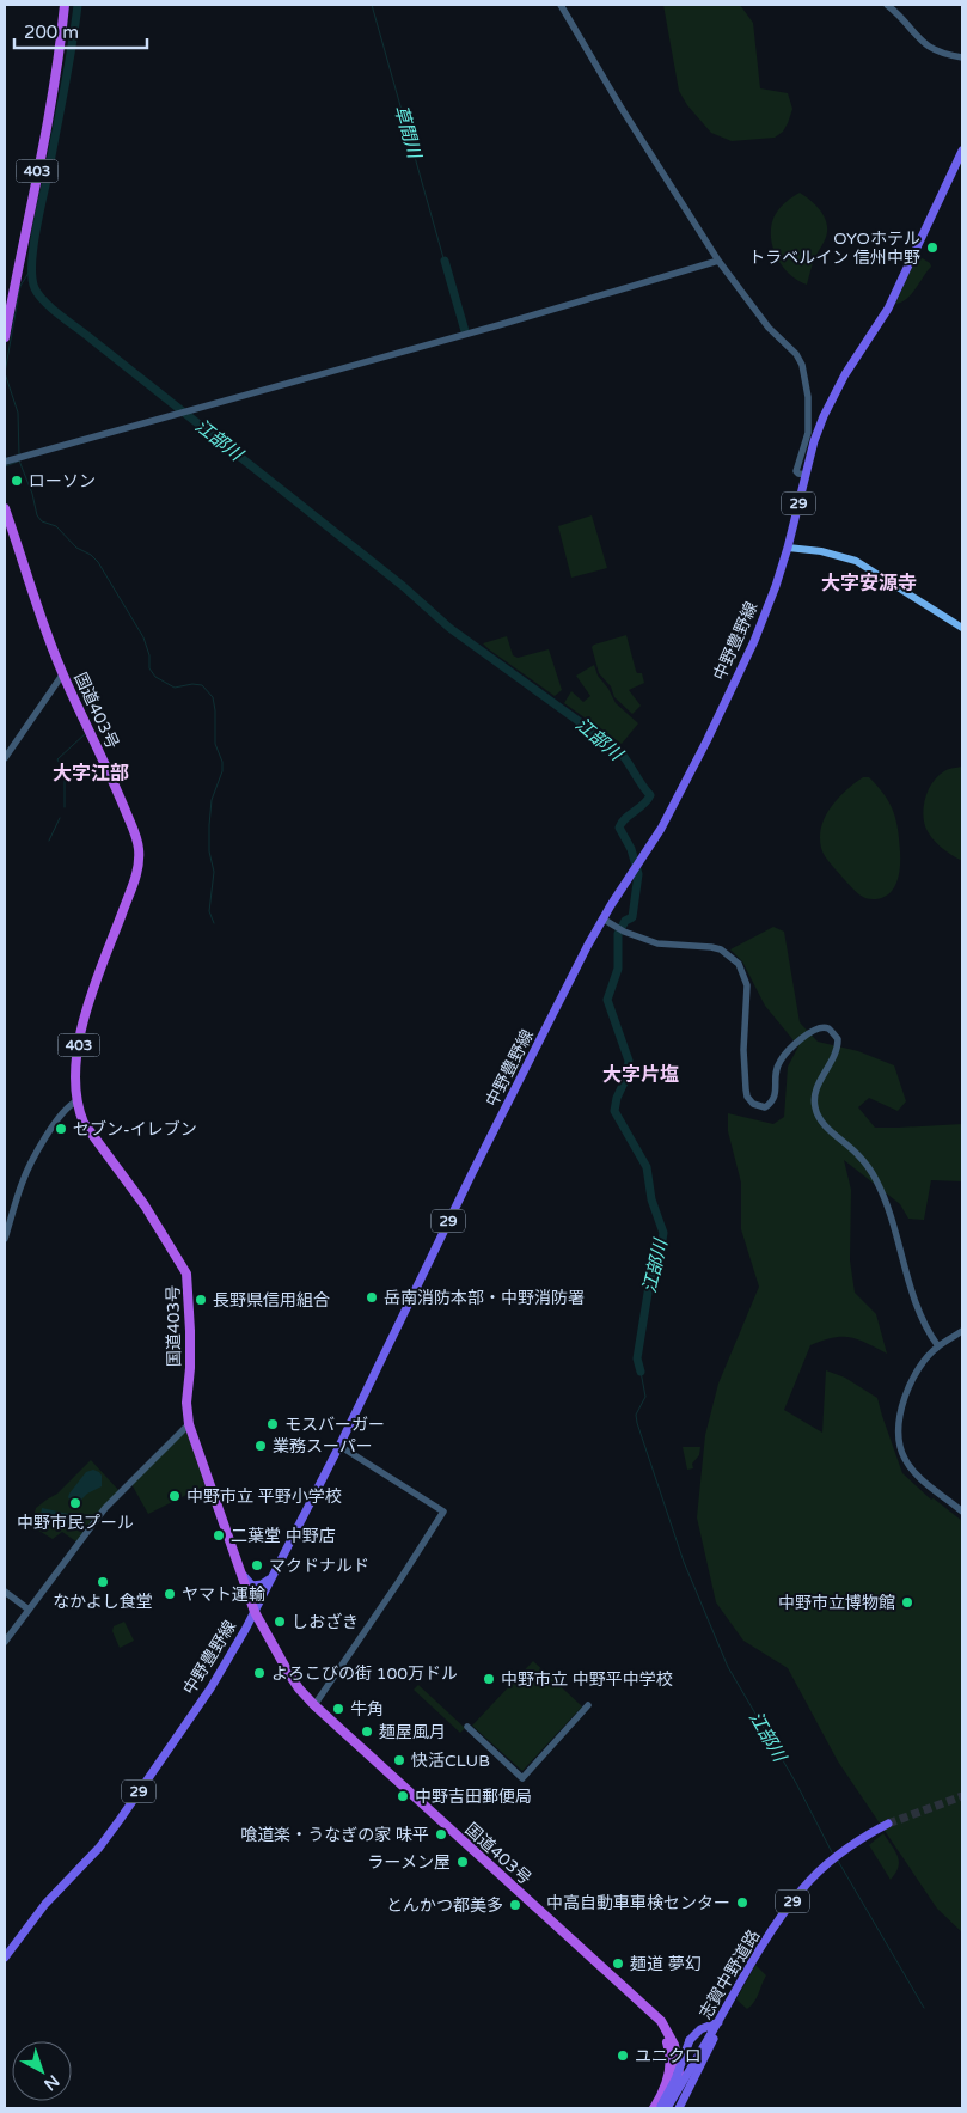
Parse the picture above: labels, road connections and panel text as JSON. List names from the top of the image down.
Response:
{
  "streets": {
    "highway": ["403", "国道403号"],
    "main road": ["29", "中野豊野線", "志賀中野道路"]
  },
  "crossings": [
    ["29", "国道403号"],
    ["29", "志賀中野道路"],
    ["中野豊野線", "国道403号"],
    ["国道403号", "志賀中野道路"]
  ],
  "districts": ["大字安源寺", "大字江部", "大字片塩"],
  "water": ["草間川", "江部川"],
  "places": [
    "OYOホテル トラベルイン 信州中野",
    "ローソン",
    "セブン-イレブン",
    "岳南消防本部・中野消防署",
    "長野県信用組合",
    "モスバーガー",
    "業務スーパー",
    "中野市立 平野小学校",
    "中野市民プール",
    "二葉堂 中野店",
    "マクドナルド",
    "なかよし食堂",
    "ヤマト運輸",
    "中野市立博物館",
    "しおざき",
    "よろこびの街 100万ドル",
    "中野市立 中野平中学校",
    "牛角",
    "麺屋風月",
    "快活CLUB",
    "中野吉田郵便局",
    "喰道楽・うなぎの家 味平",
    "ラーメン屋",
    "中高自動車車検センター",
    "とんかつ都美多",
    "麺道 夢幻",
    "ユニクロ"
  ],
  "scale_bar": "200 m",
  "north": "bottom right"
}
